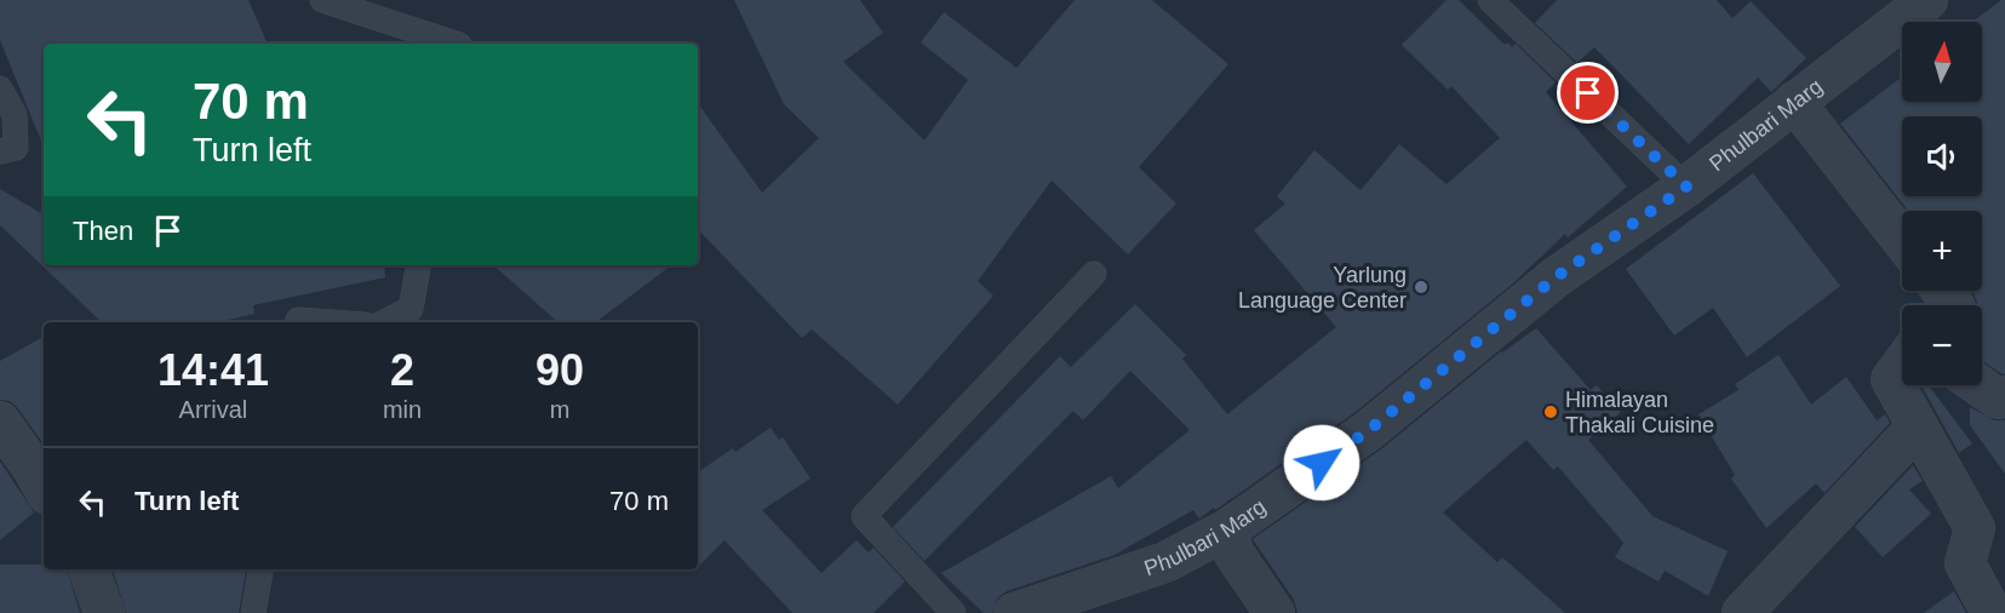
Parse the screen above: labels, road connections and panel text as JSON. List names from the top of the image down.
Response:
{
  "streets": {
    "street": ["Phulbari Marg"]
  },
  "places": ["Yarlung Language Center", "Himalayan Thakali Cuisine"],
  "north": "top",
  "page": {
    "map_buttons": ["+", "−"],
    "turn": ["70 m", "Turn left"],
    "then": "Then",
    "eta": [
      "14:41",
      "Arrival",
      "2",
      "min",
      "90",
      "m"
    ],
    "list": [
      {
        "name": "Turn left",
        "value": "70 m"
      }
    ]
  }
}
